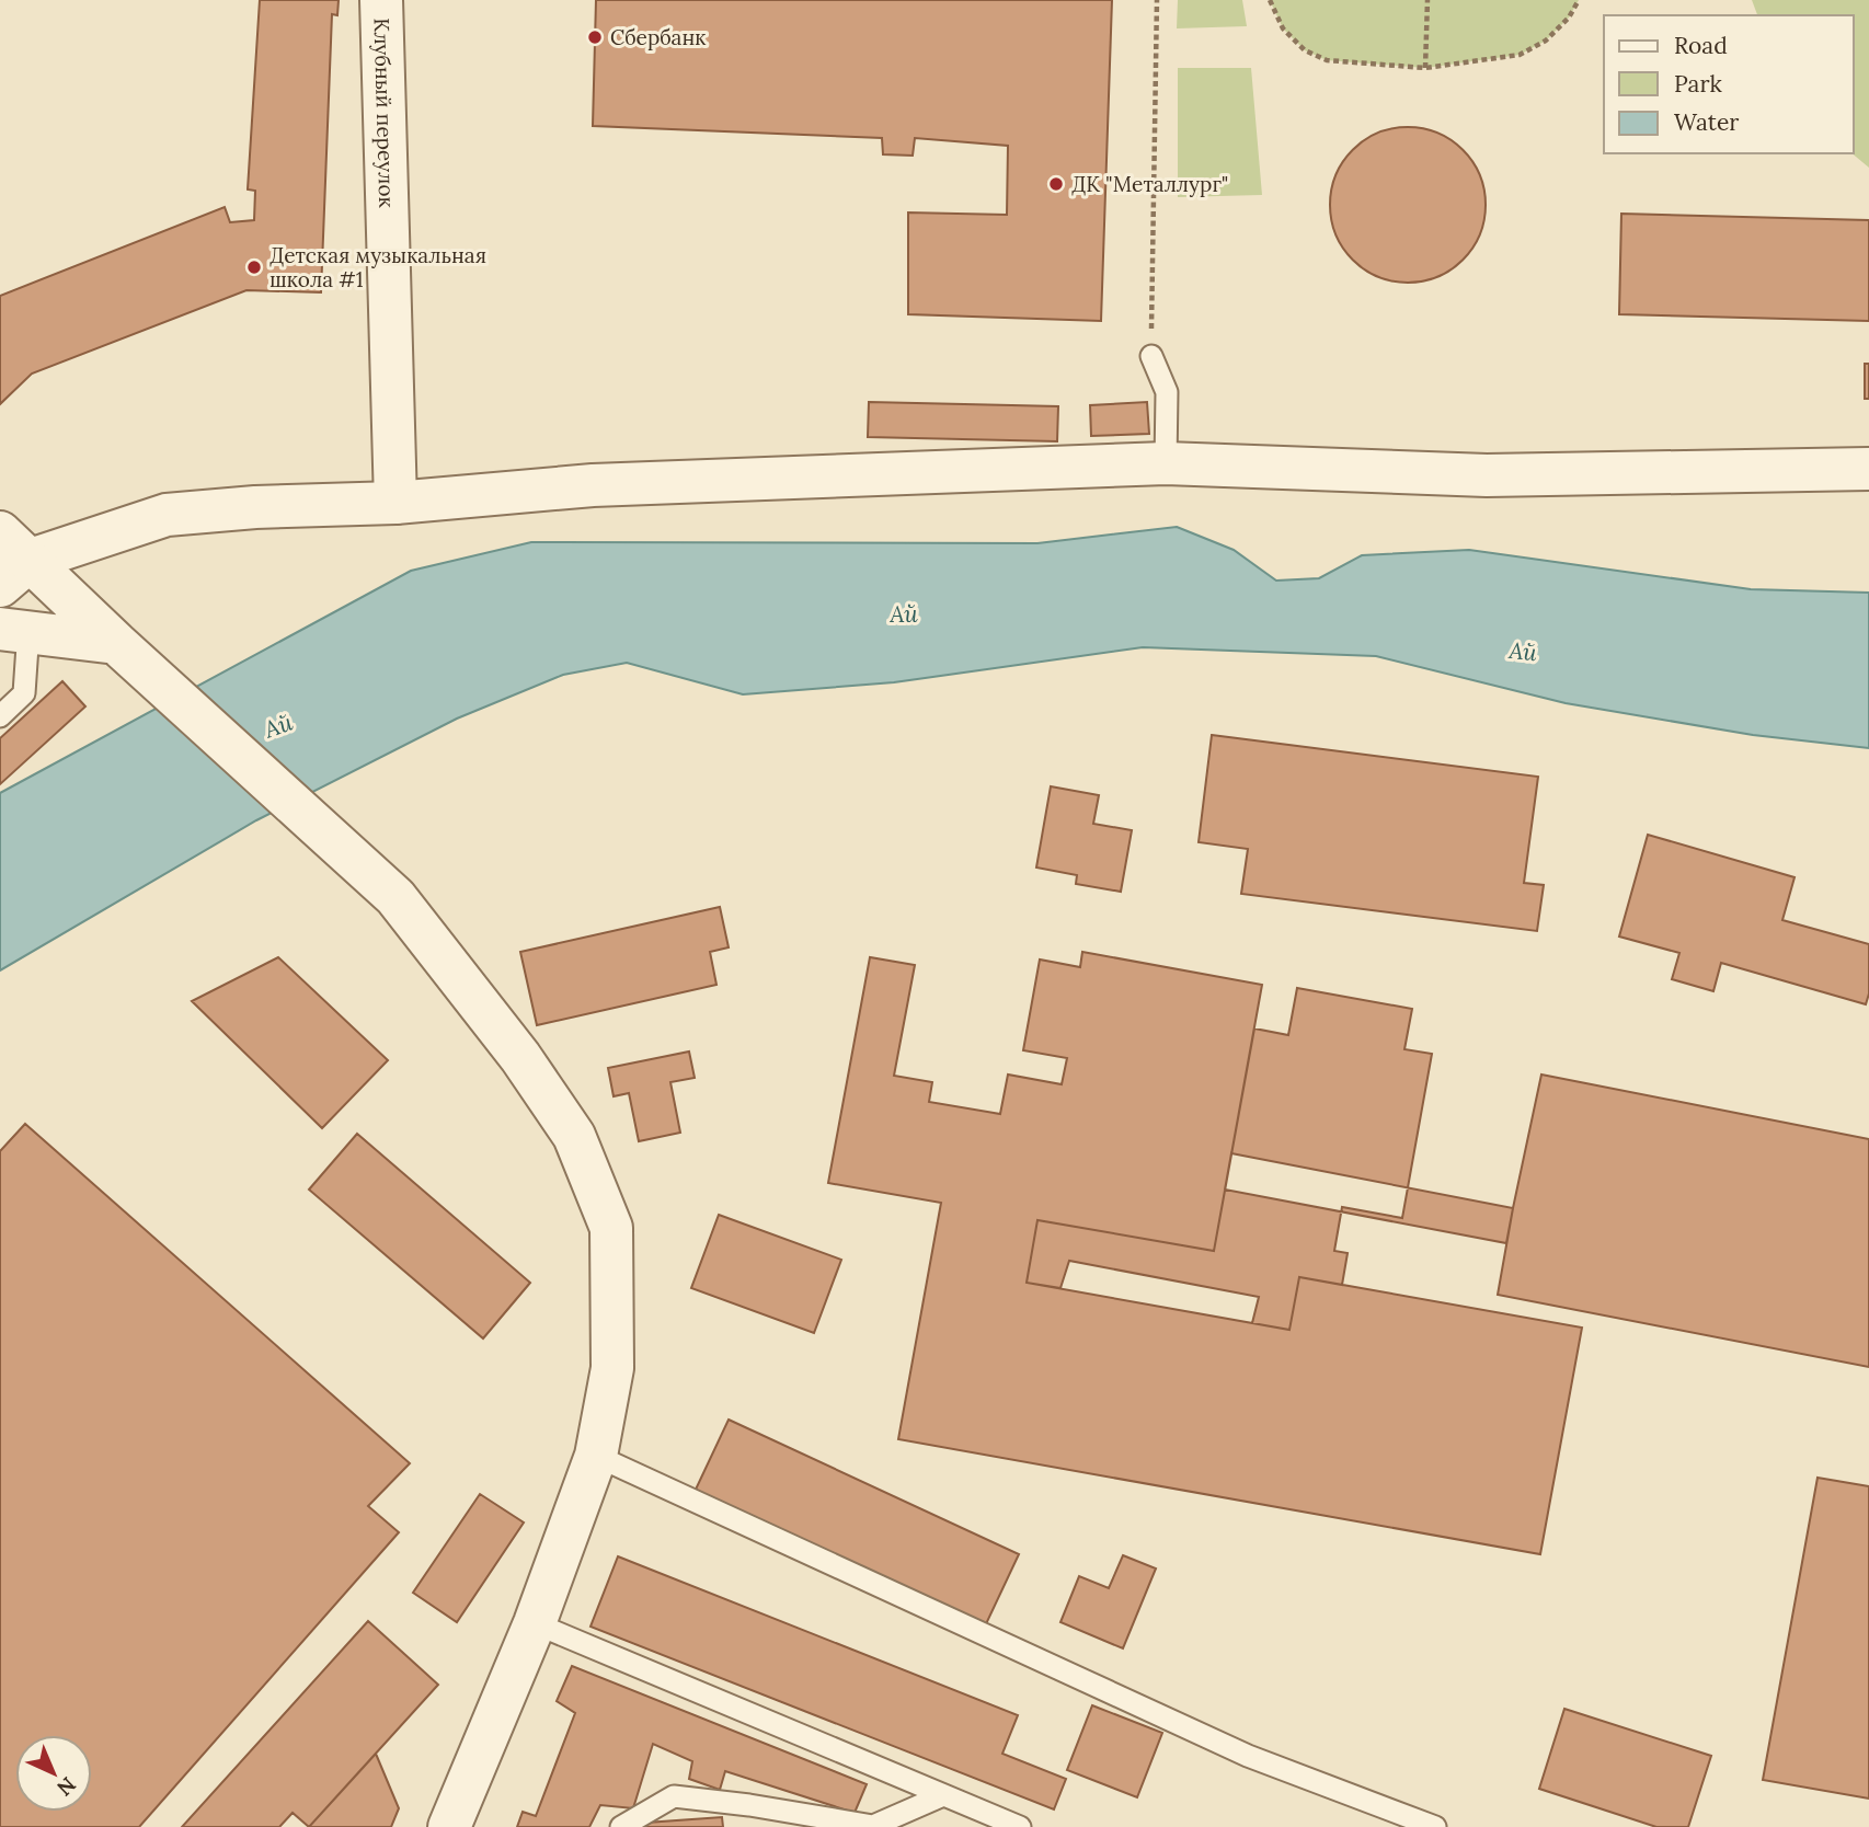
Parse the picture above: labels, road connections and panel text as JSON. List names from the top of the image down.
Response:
{
  "streets": {
    "street": ["Клубный переулок"]
  },
  "water": ["Ай"],
  "places": ["Сбербанк", "ДК \"Металлург\"", "Детская музыкальная школа #1"],
  "legend": ["Road", "Park", "Water"],
  "north": "bottom right"
}
